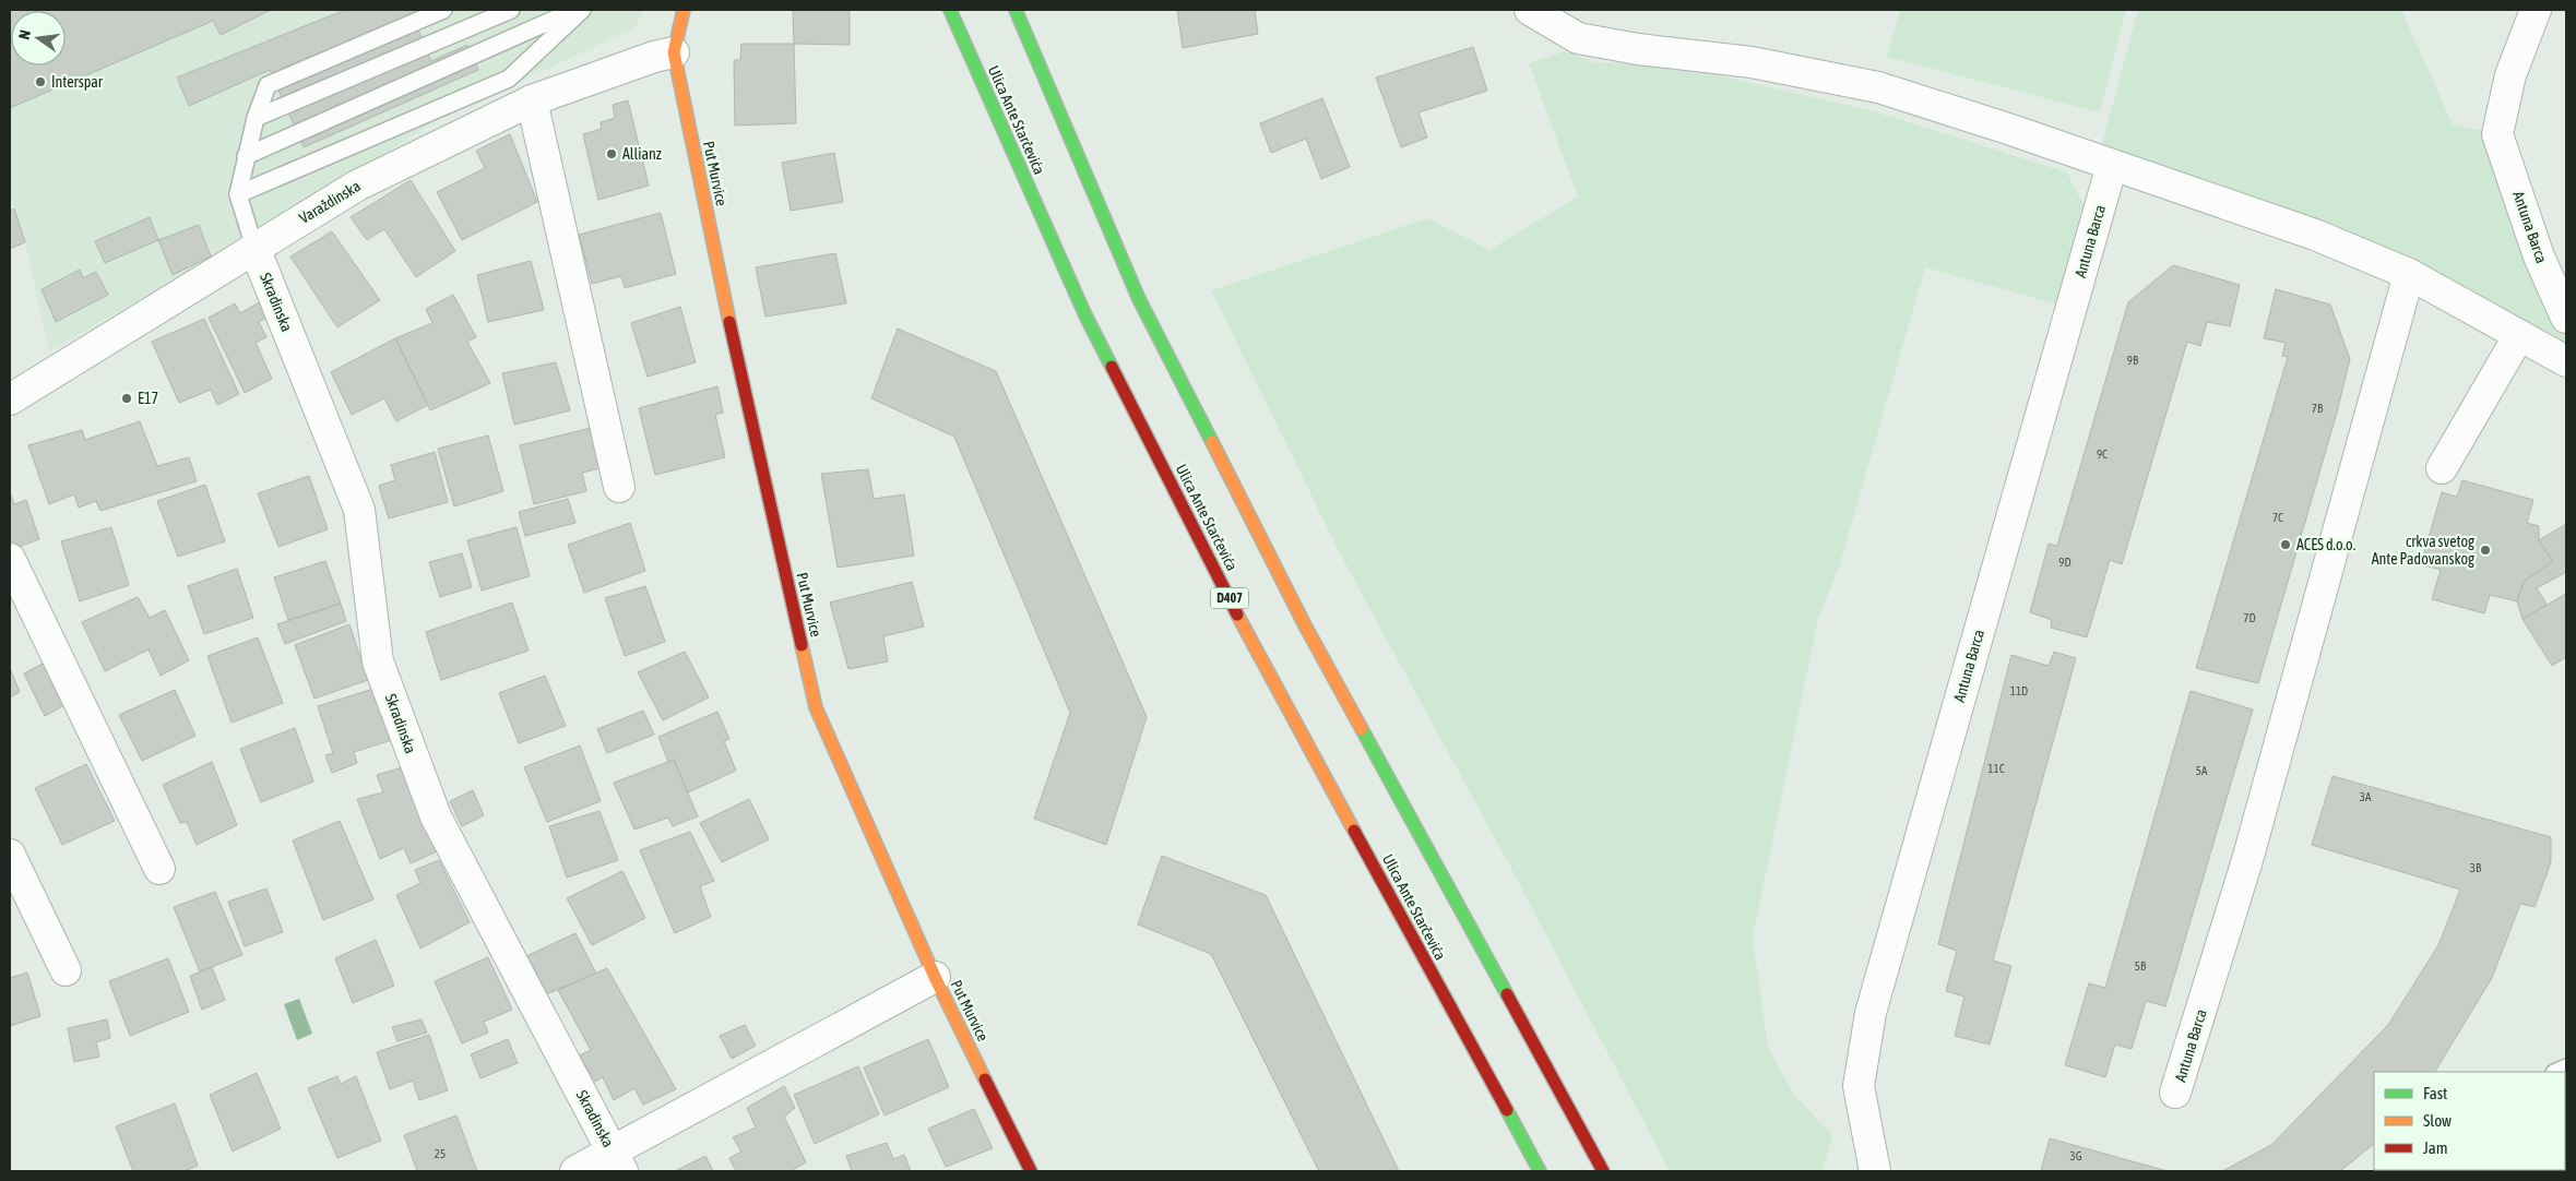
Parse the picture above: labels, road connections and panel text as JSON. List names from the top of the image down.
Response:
{
  "streets": {
    "main road": ["Ulica Ante Starčevića", "Put Murvice", "D407"],
    "street": ["Varaždinska", "Antuna Barca", "Skradinska"]
  },
  "crossings": [
    ["Put Murvice", "Varaždinska"],
    ["Varaždinska", "Skradinska"]
  ],
  "places": [
    "Interspar",
    "Allianz",
    "E17",
    "ACES d.o.o.",
    "crkva svetog Ante Padovanskog"
  ],
  "house_numbers": [
    "9B",
    "7B",
    "9C",
    "7C",
    "9D",
    "7D",
    "11D",
    "11C",
    "5A",
    "3A",
    "3B",
    "5B",
    "25",
    "3G"
  ],
  "legend": ["Fast", "Slow", "Jam"],
  "north": "left"
}
